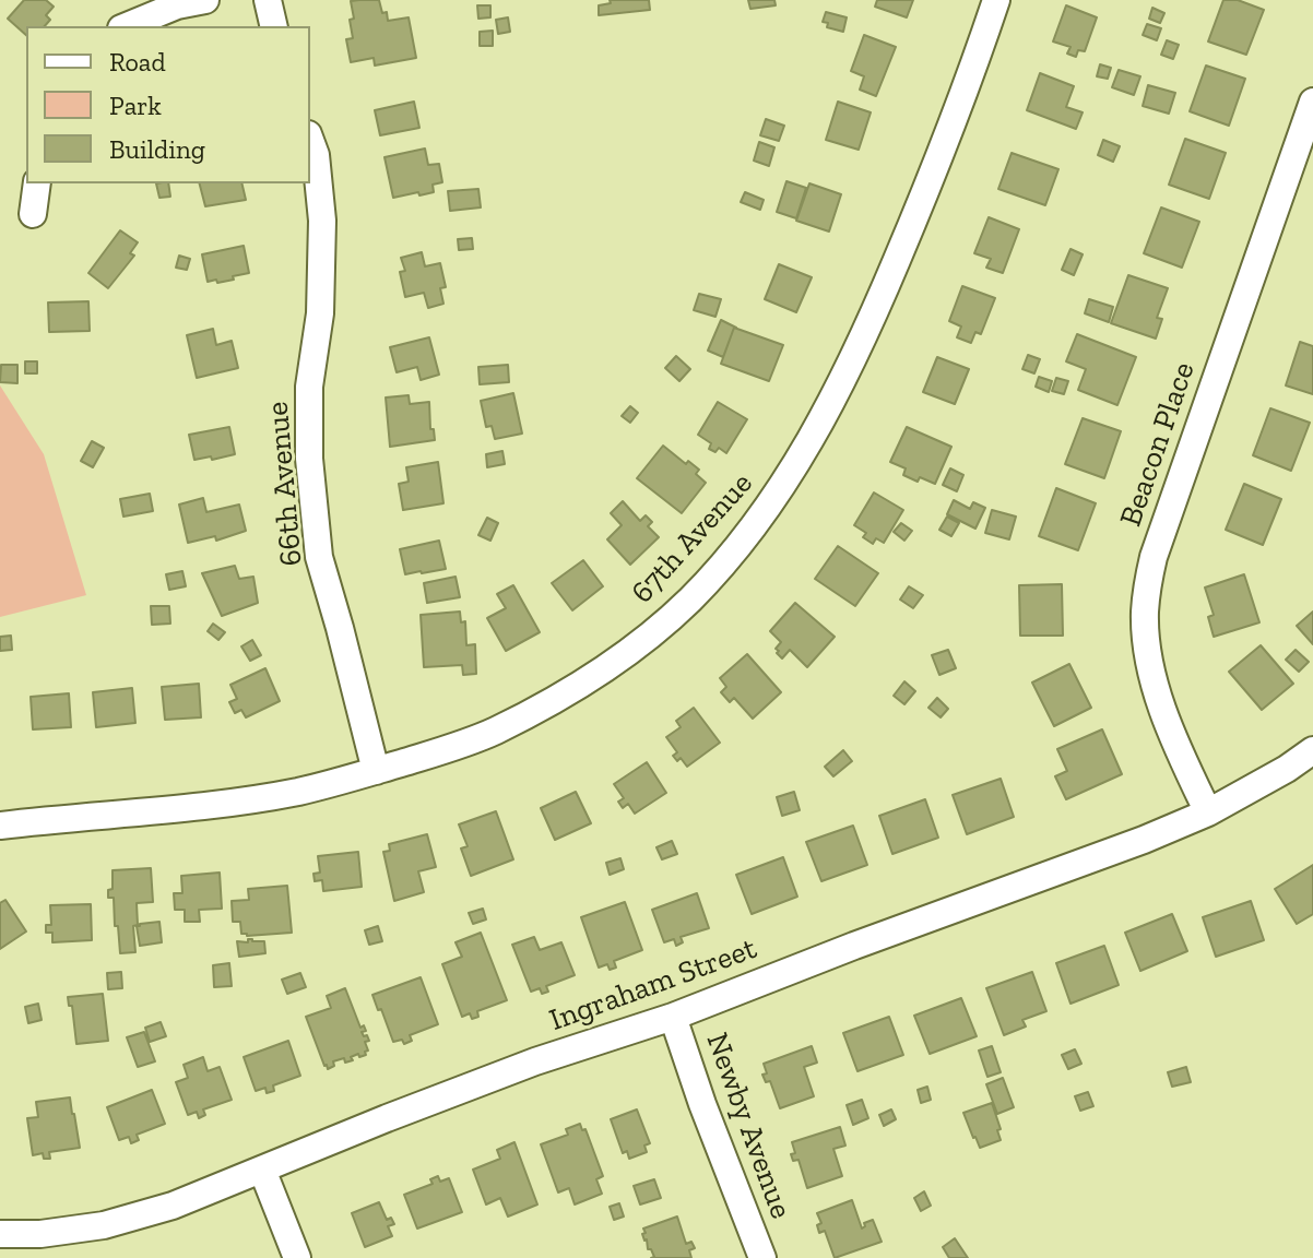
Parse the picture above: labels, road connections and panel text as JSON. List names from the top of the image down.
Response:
{
  "streets": {
    "street": [
      "Beacon Place",
      "66th Avenue",
      "67th Avenue",
      "Ingraham Street",
      "Newby Avenue"
    ]
  },
  "crossings": [
    ["Beacon Place", "Ingraham Street"],
    ["66th Avenue", "67th Avenue"],
    ["Ingraham Street", "Newby Avenue"]
  ],
  "legend": ["Road", "Park", "Building"]
}
